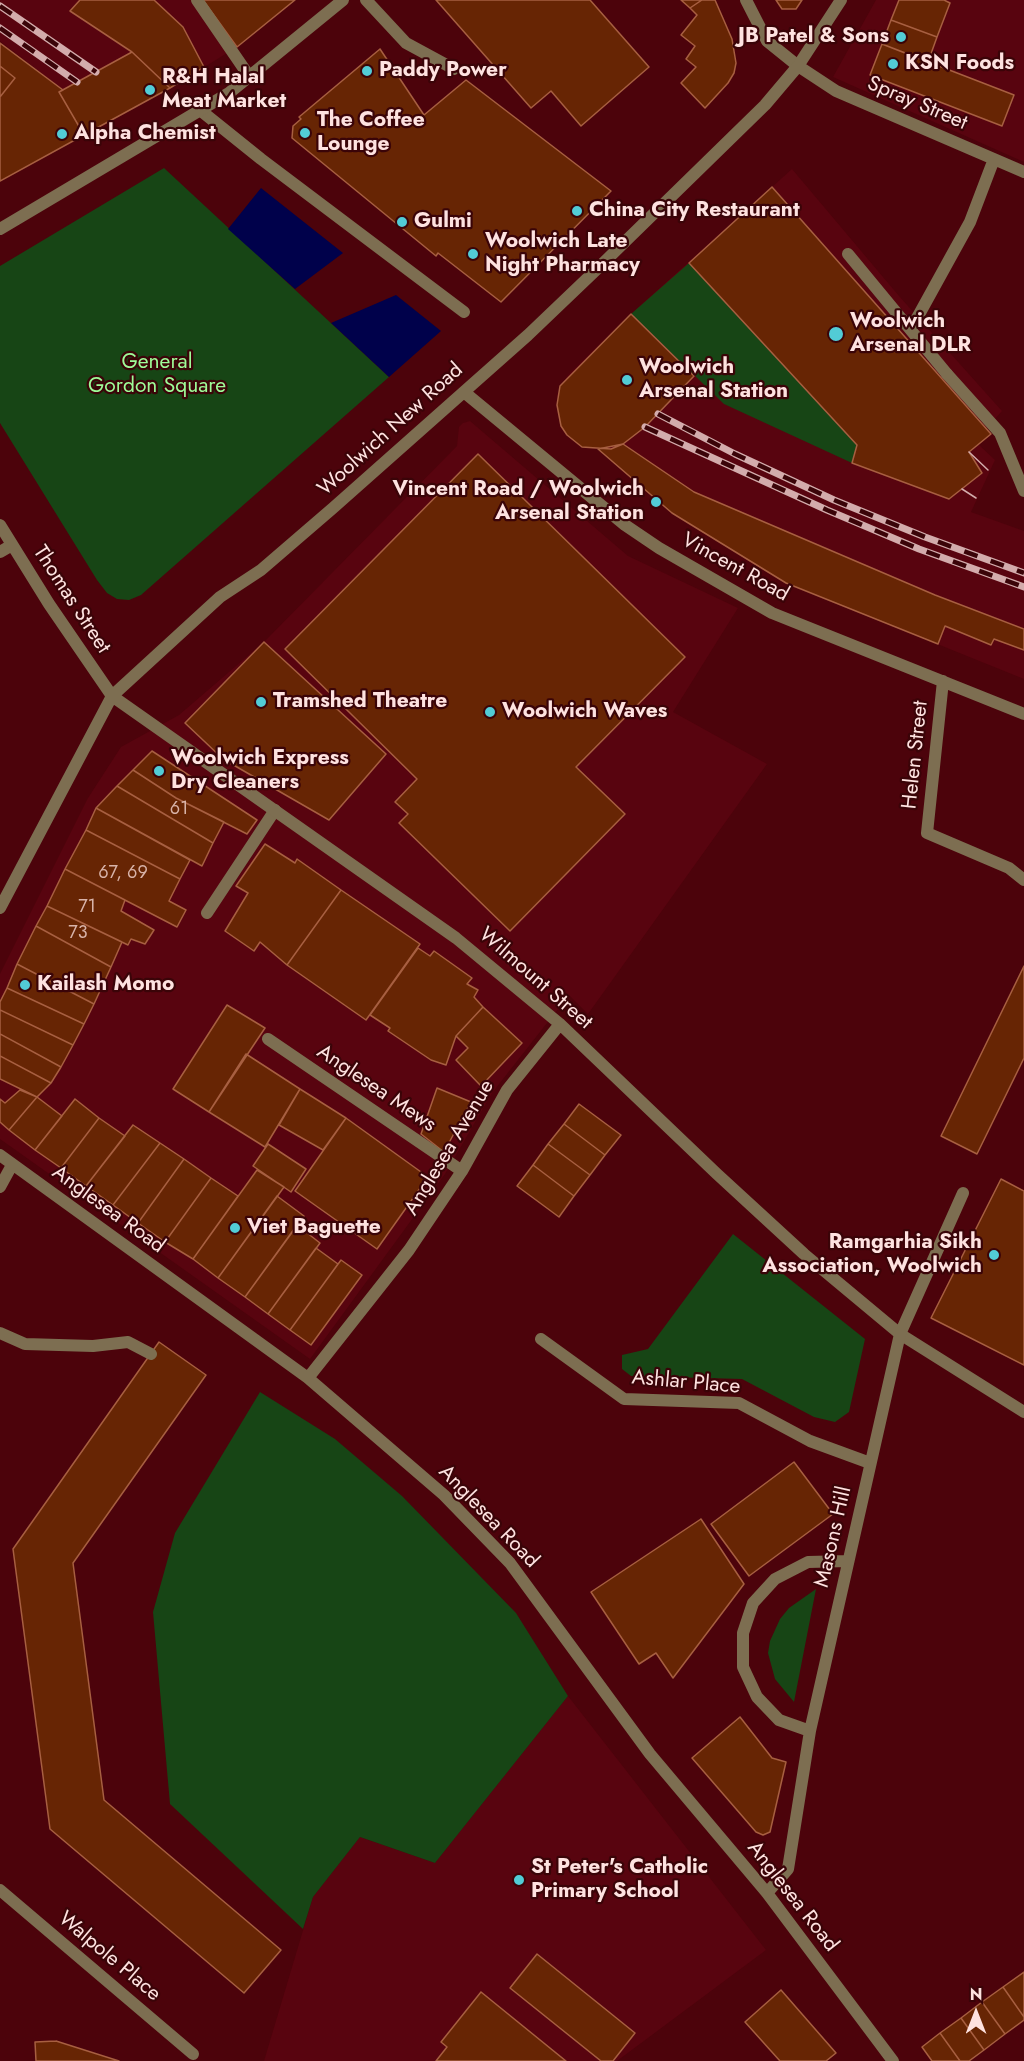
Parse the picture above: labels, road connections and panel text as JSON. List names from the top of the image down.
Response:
{
  "streets": {
    "street": [
      "Spray Street",
      "Woolwich New Road",
      "Vincent Road",
      "Thomas Street",
      "Helen Street",
      "Wilmount Street",
      "Anglesea Mews",
      "Anglesea Avenue",
      "Anglesea Road",
      "Ashlar Place",
      "Masons Hill",
      "Walpole Place"
    ]
  },
  "crossings": [
    ["Spray Street", "Woolwich New Road"],
    ["Woolwich New Road", "Vincent Road"],
    ["Woolwich New Road", "Thomas Street"],
    ["Woolwich New Road", "Wilmount Street"],
    ["Vincent Road", "Helen Street"],
    ["Thomas Street", "Wilmount Street"],
    ["Wilmount Street", "Anglesea Avenue"],
    ["Wilmount Street", "Masons Hill"],
    ["Anglesea Mews", "Anglesea Avenue"],
    ["Anglesea Avenue", "Anglesea Road"],
    ["Anglesea Road", "Masons Hill"],
    ["Ashlar Place", "Masons Hill"]
  ],
  "parks": ["General Gordon Square"],
  "places": [
    "JB Patel & Sons",
    "KSN Foods",
    "Paddy Power",
    "R&H Halal Meat Market",
    "The Coffee Lounge",
    "Alpha Chemist",
    "China City Restaurant",
    "Gulmi",
    "Woolwich Late Night Pharmacy",
    "Woolwich Arsenal DLR",
    "Woolwich Arsenal Station",
    "Vincent Road / Woolwich Arsenal Station",
    "Tramshed Theatre",
    "Woolwich Waves",
    "Woolwich Express Dry Cleaners",
    "Kailash Momo",
    "Viet Baguette",
    "Ramgarhia Sikh Association, Woolwich",
    "St Peter's Catholic Primary School"
  ],
  "house_numbers": [
    "61",
    "67, 69",
    "71",
    "73"
  ],
  "north": "top"
}
